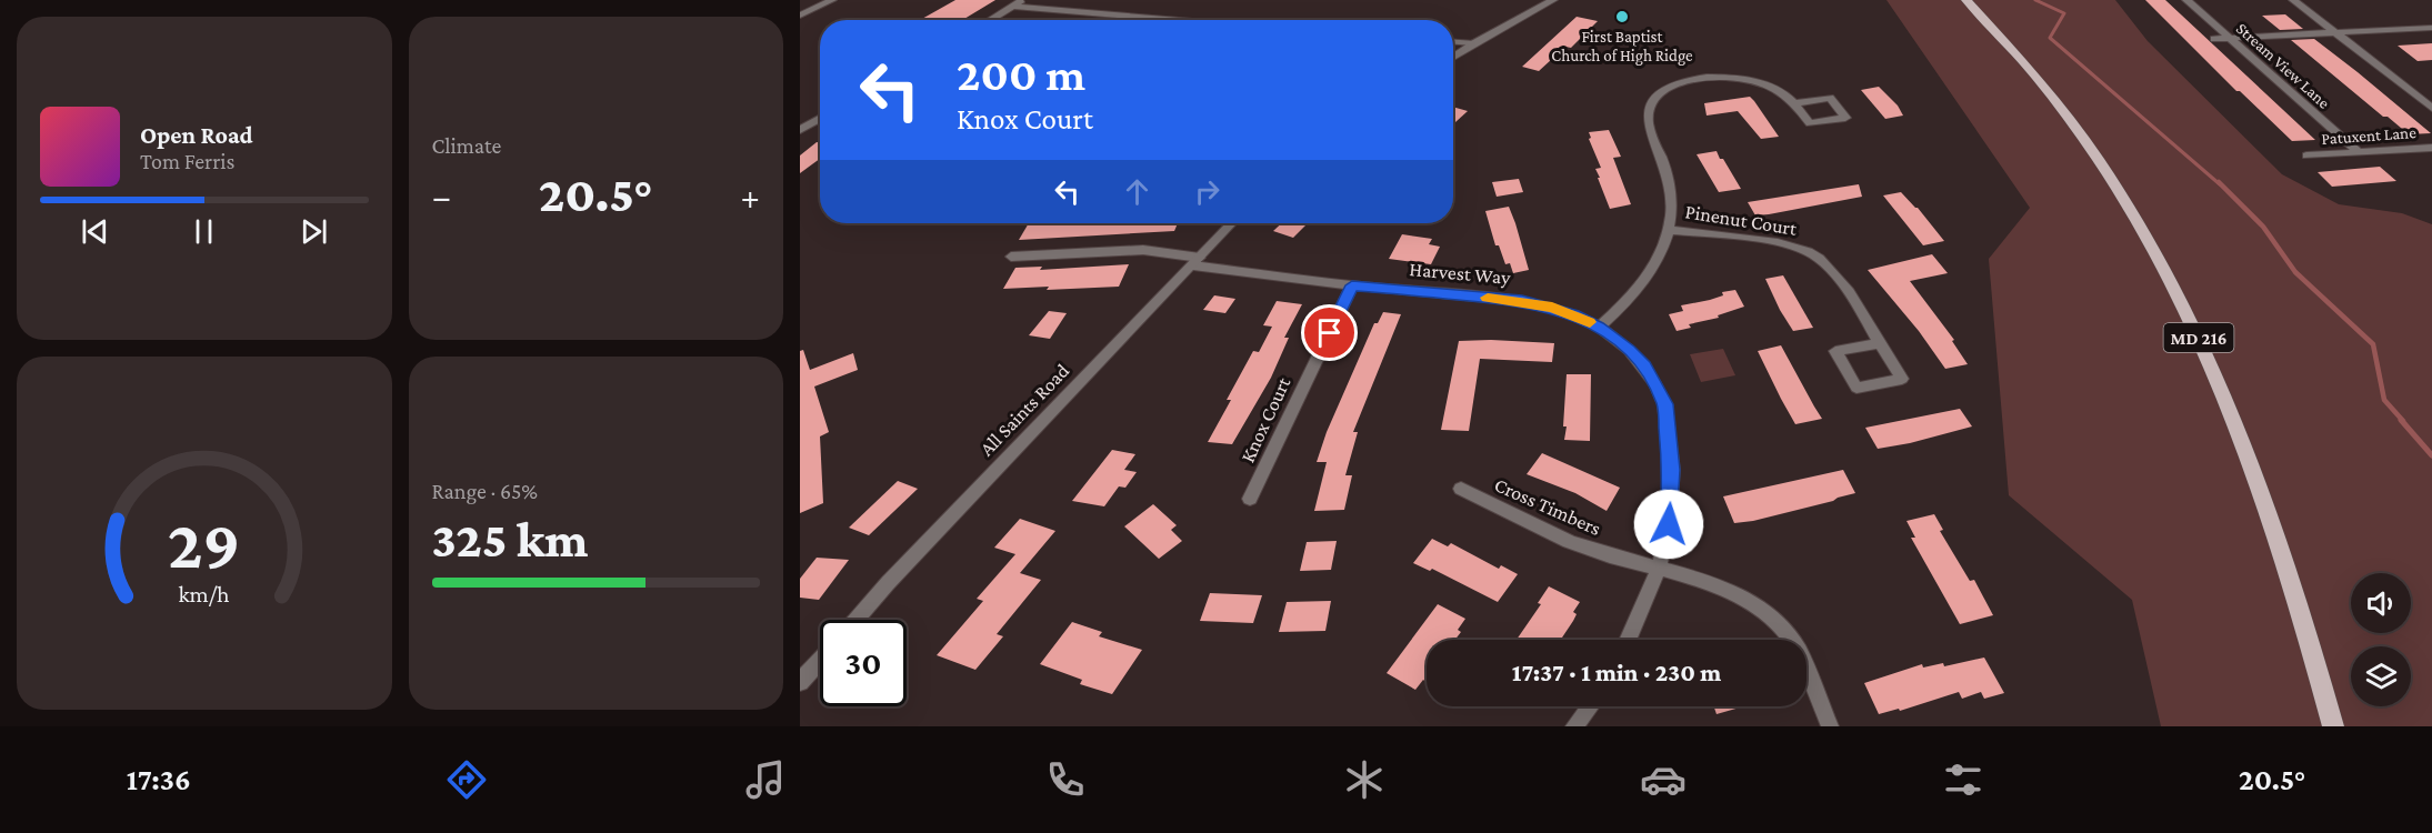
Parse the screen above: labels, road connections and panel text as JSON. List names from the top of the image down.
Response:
{
  "streets": {
    "main road": ["MD 216"],
    "street": [
      "Stream View Lane",
      "Patuxent Lane",
      "Pinenut Court",
      "Harvest Way",
      "All Saints Road",
      "Knox Court",
      "Cross Timbers"
    ]
  },
  "crossings": [
    ["Stream View Lane", "Patuxent Lane"],
    ["Harvest Way", "All Saints Road"],
    ["Harvest Way", "Knox Court"],
    ["Harvest Way", "Cross Timbers"]
  ],
  "places": ["First Baptist Church of High Ridge"],
  "page": {
    "tile": [
      "Climate",
      ["Range · 65%", "325 km"]
    ],
    "turn": ["200 m", "Knox Court"],
    "song": ["Open Road", "Tom Ferris"],
    "heat": ["−", "20.5°", "+"],
    "limit": "30",
    "trip": "17:37 · 1 min · 230 m",
    "tabs": ["17:36", "20.5°"],
    "gauge": ["29", "km/h"]
  }
}
